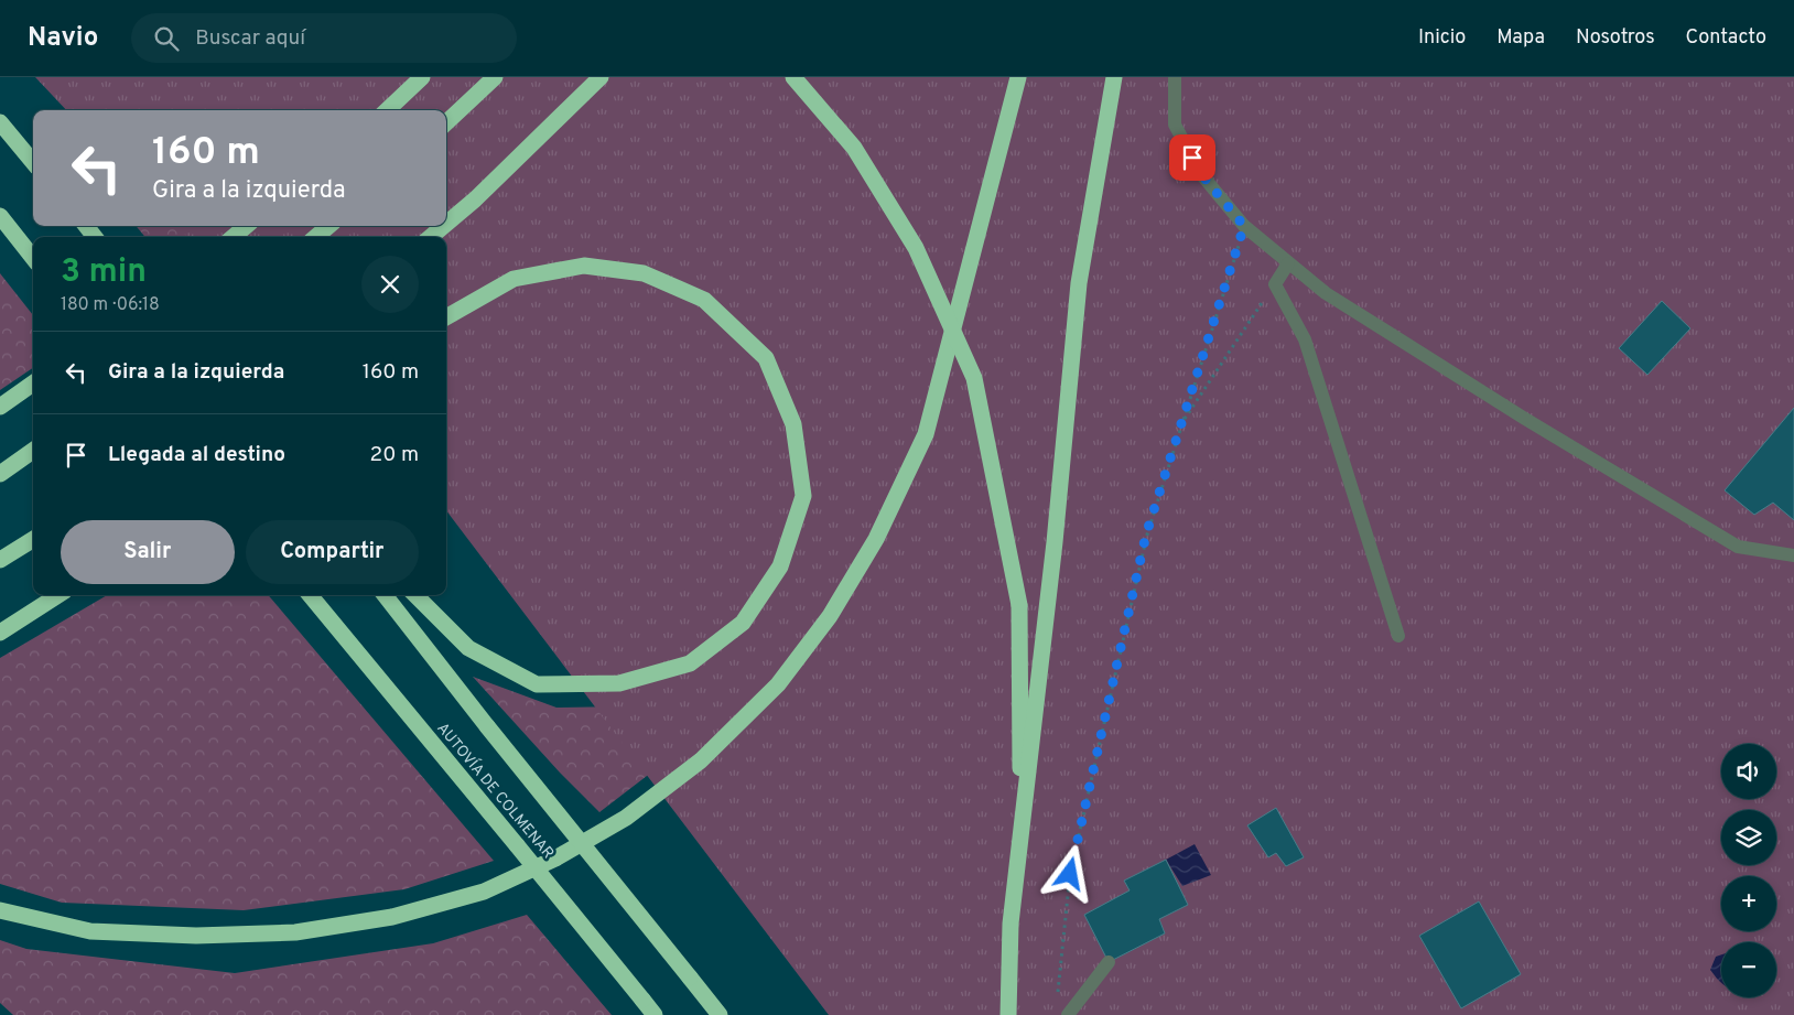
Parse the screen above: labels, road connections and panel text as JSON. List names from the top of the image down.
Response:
{
  "streets": {
    "highway": ["AUTOVÍA DE COLMENAR"]
  },
  "page": {
    "header": "Navio",
    "search": "Buscar aquí",
    "nav": [
      "Inicio",
      "Mapa",
      "Nosotros",
      "Contacto"
    ],
    "turn": ["160 m", "Gira a la izquierda"],
    "heading": ["3 min", "180 m · 06:18"],
    "list": [
      {
        "name": "Gira a la izquierda",
        "value": "160 m"
      },
      {
        "name": "Llegada al destino",
        "value": "20 m"
      }
    ],
    "buttons": ["Salir", "Compartir"],
    "map_buttons": ["+", "−"]
  }
}
